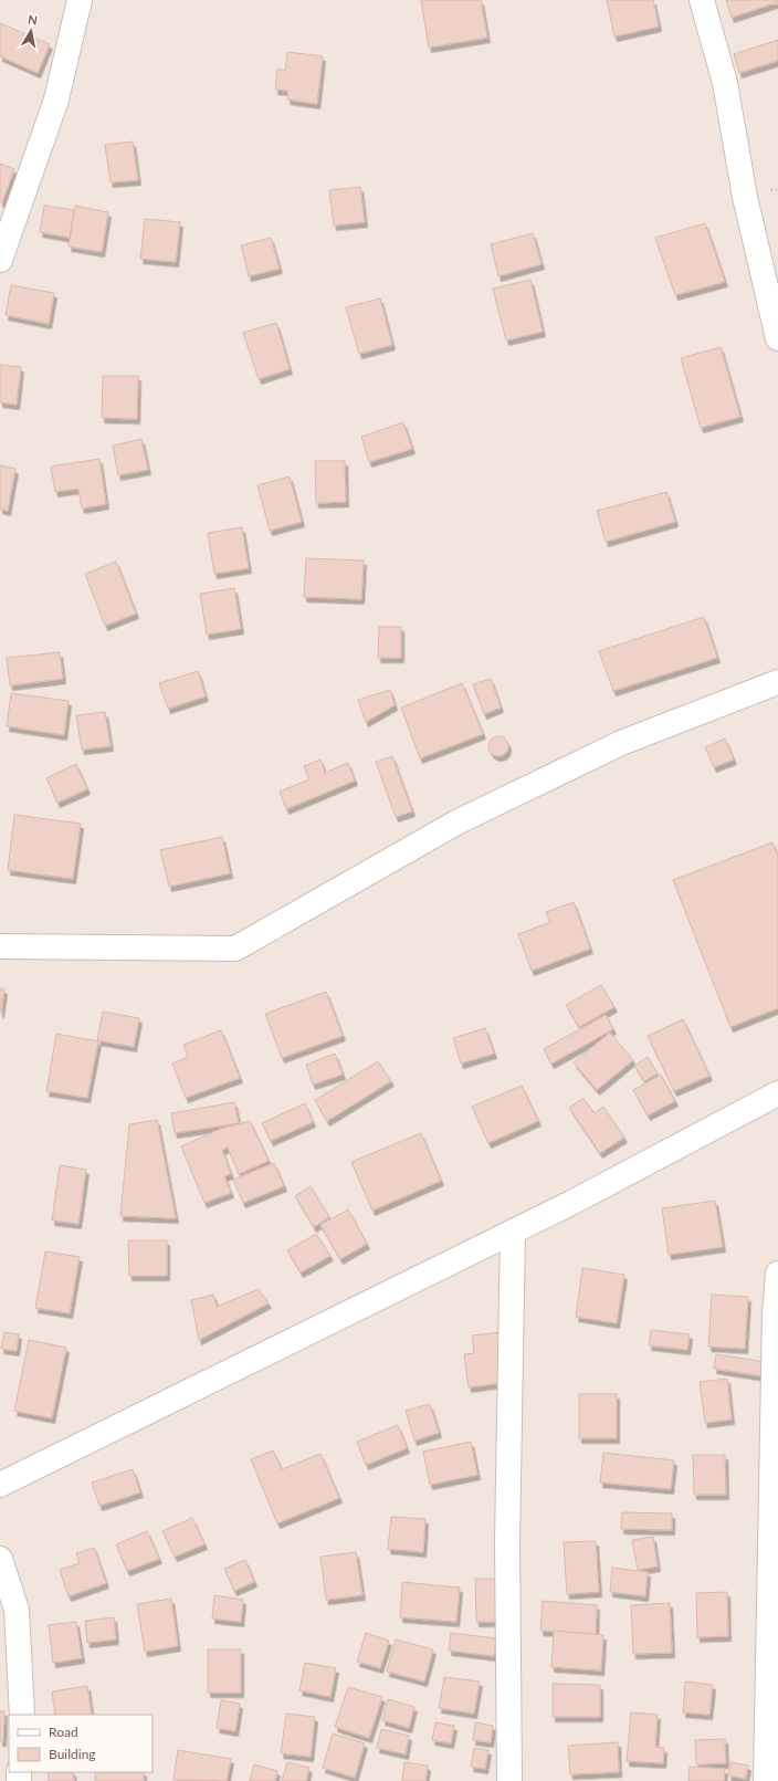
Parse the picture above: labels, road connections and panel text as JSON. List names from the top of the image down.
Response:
{
  "legend": ["Road", "Building"],
  "north": "top"
}
